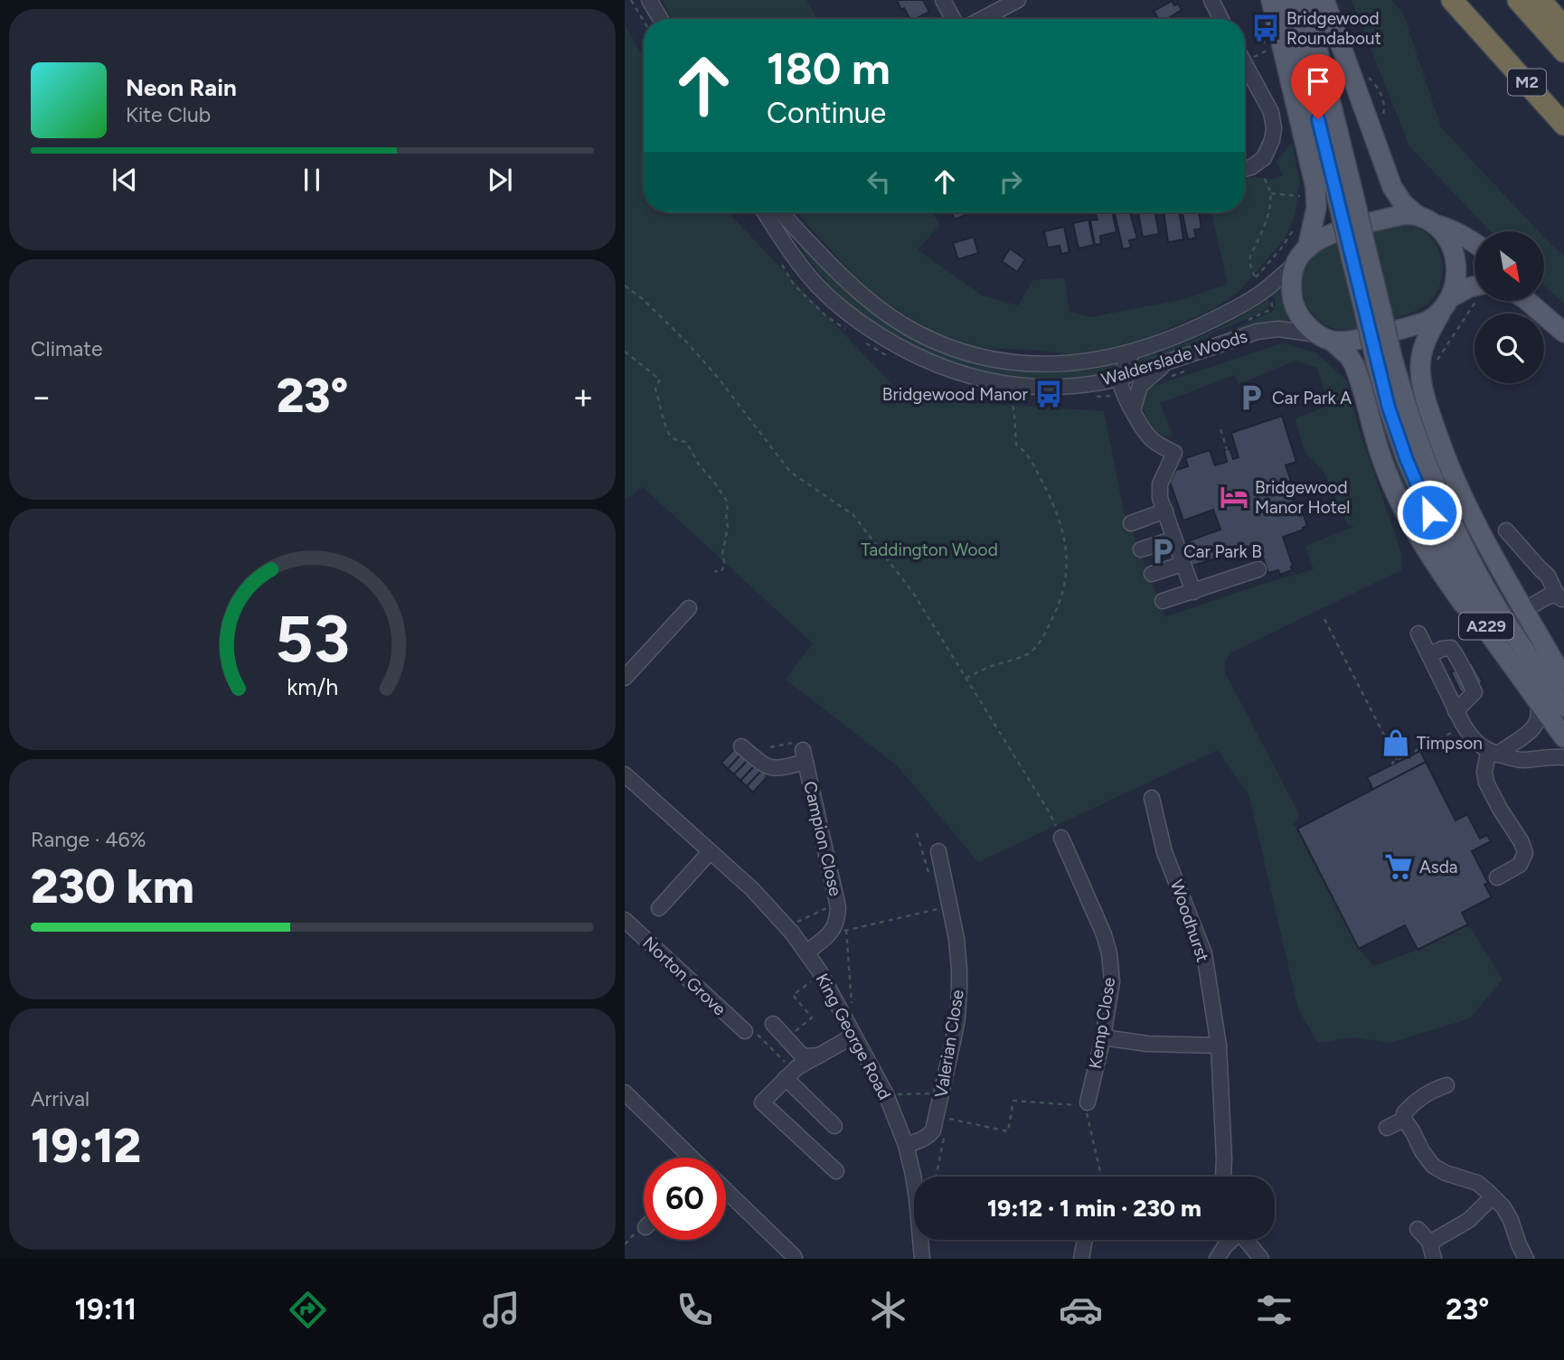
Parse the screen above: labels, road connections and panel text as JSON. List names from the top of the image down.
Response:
{
  "streets": {
    "highway": ["M2"],
    "main road": ["A229"],
    "street": [
      "Walderslade Woods",
      "Campion Close",
      "Woodhurst",
      "Norton Grove",
      "Kemp Close",
      "King George Road",
      "Valerian Close"
    ]
  },
  "crossings": [
    ["King George Road", "Valerian Close"]
  ],
  "parks": ["Taddington Wood"],
  "places": {
    "bus stop": ["Bridgewood Roundabout", "Bridgewood Manor"],
    "parking": ["Car Park A", "Car Park B"],
    "hotel": ["Bridgewood Manor Hotel"],
    "shop": ["Timpson"],
    "supermarket": ["Asda"]
  },
  "north": "bottom right",
  "page": {
    "turn": ["180 m", "Continue"],
    "song": ["Neon Rain", "Kite Club"],
    "tile": [
      "Climate",
      ["Range · 46%", "230 km"],
      ["Arrival", "19:12"]
    ],
    "heat": ["−", "23°", "+"],
    "limit": "60",
    "trip": "19:12 · 1 min · 230 m",
    "tabs": ["19:11", "23°"],
    "gauge": ["53", "km/h"]
  }
}
